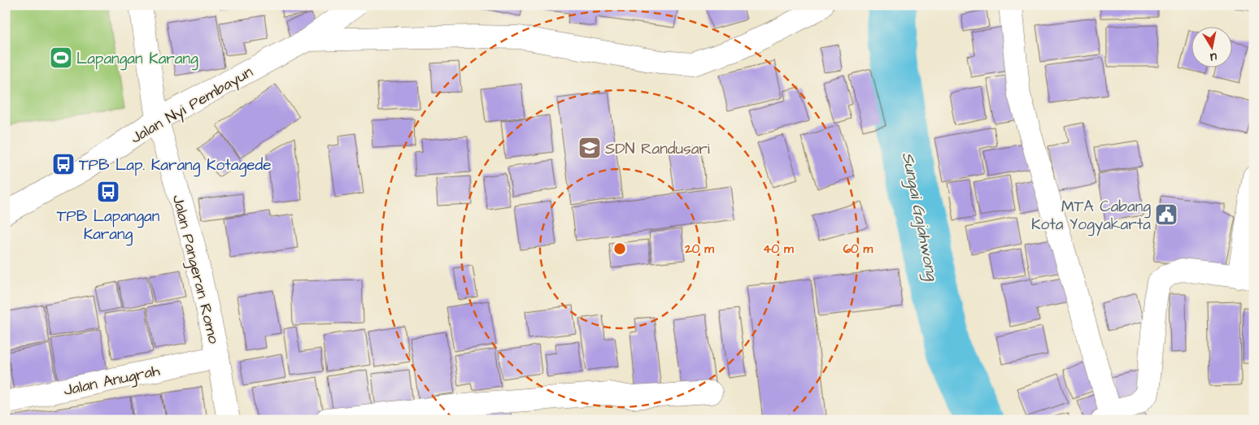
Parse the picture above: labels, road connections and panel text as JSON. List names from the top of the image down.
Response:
{
  "streets": {
    "street": ["Jalan Nyi Pembayun", "Jalan Pangeran Romo", "Jalan Anugrah"]
  },
  "crossings": [
    ["Jalan Nyi Pembayun", "Jalan Pangeran Romo"],
    ["Jalan Pangeran Romo", "Jalan Anugrah"]
  ],
  "water": ["Sungai Gajahwong"],
  "places": {
    "sports": ["Lapangan Karang"],
    "school or university": ["SDN Randusari"],
    "bus stop": ["TPB Lap. Karang Kotagede", "TPB Lapangan Karang"],
    "public building": ["MTA Cabang Kota Yogyakarta"]
  },
  "north": "bottom",
  "rings": ["20 m", "40 m", "60 m"]
}
